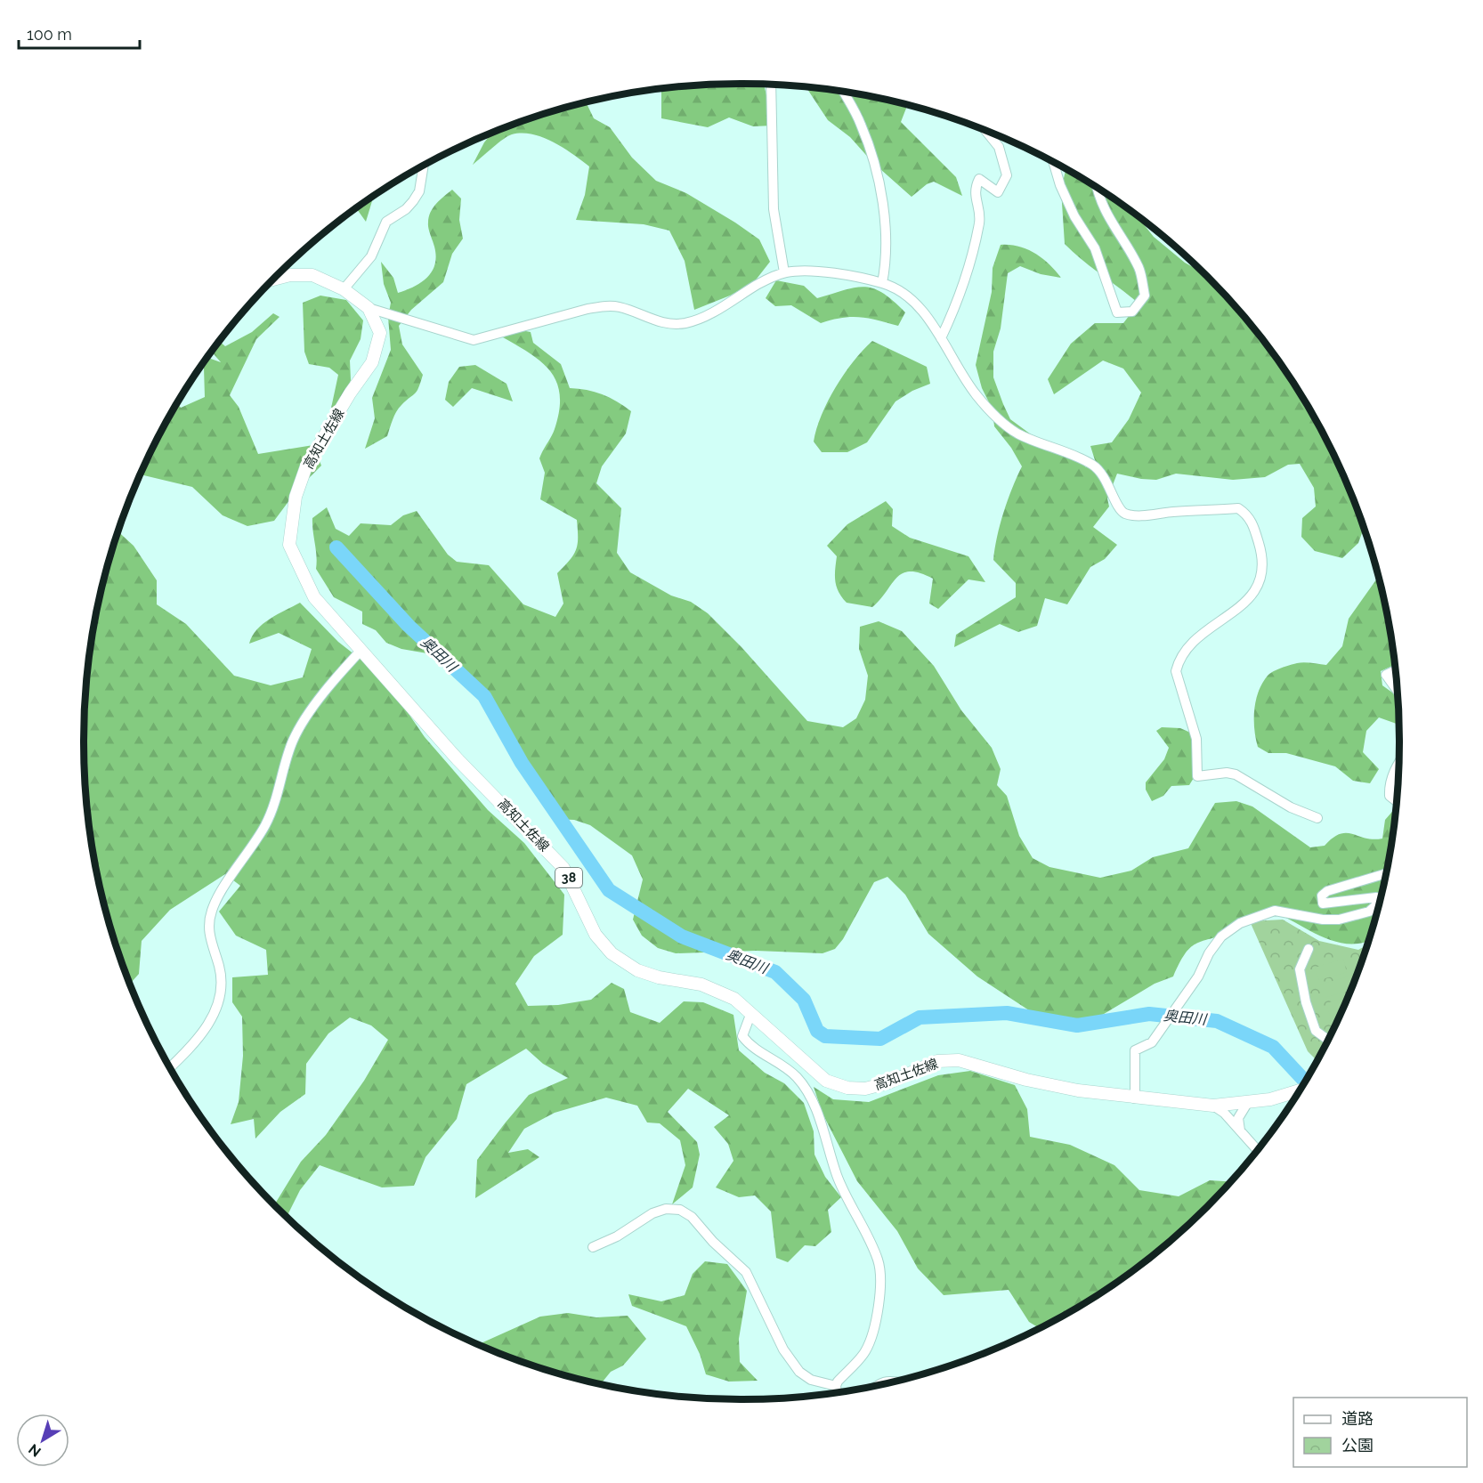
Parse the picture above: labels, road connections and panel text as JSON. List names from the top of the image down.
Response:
{
  "streets": {
    "main road": ["高知土佐線", "38"]
  },
  "water": ["奥田川"],
  "legend": ["道路", "公園"],
  "scale_bar": "100 m",
  "north": "bottom left"
}
